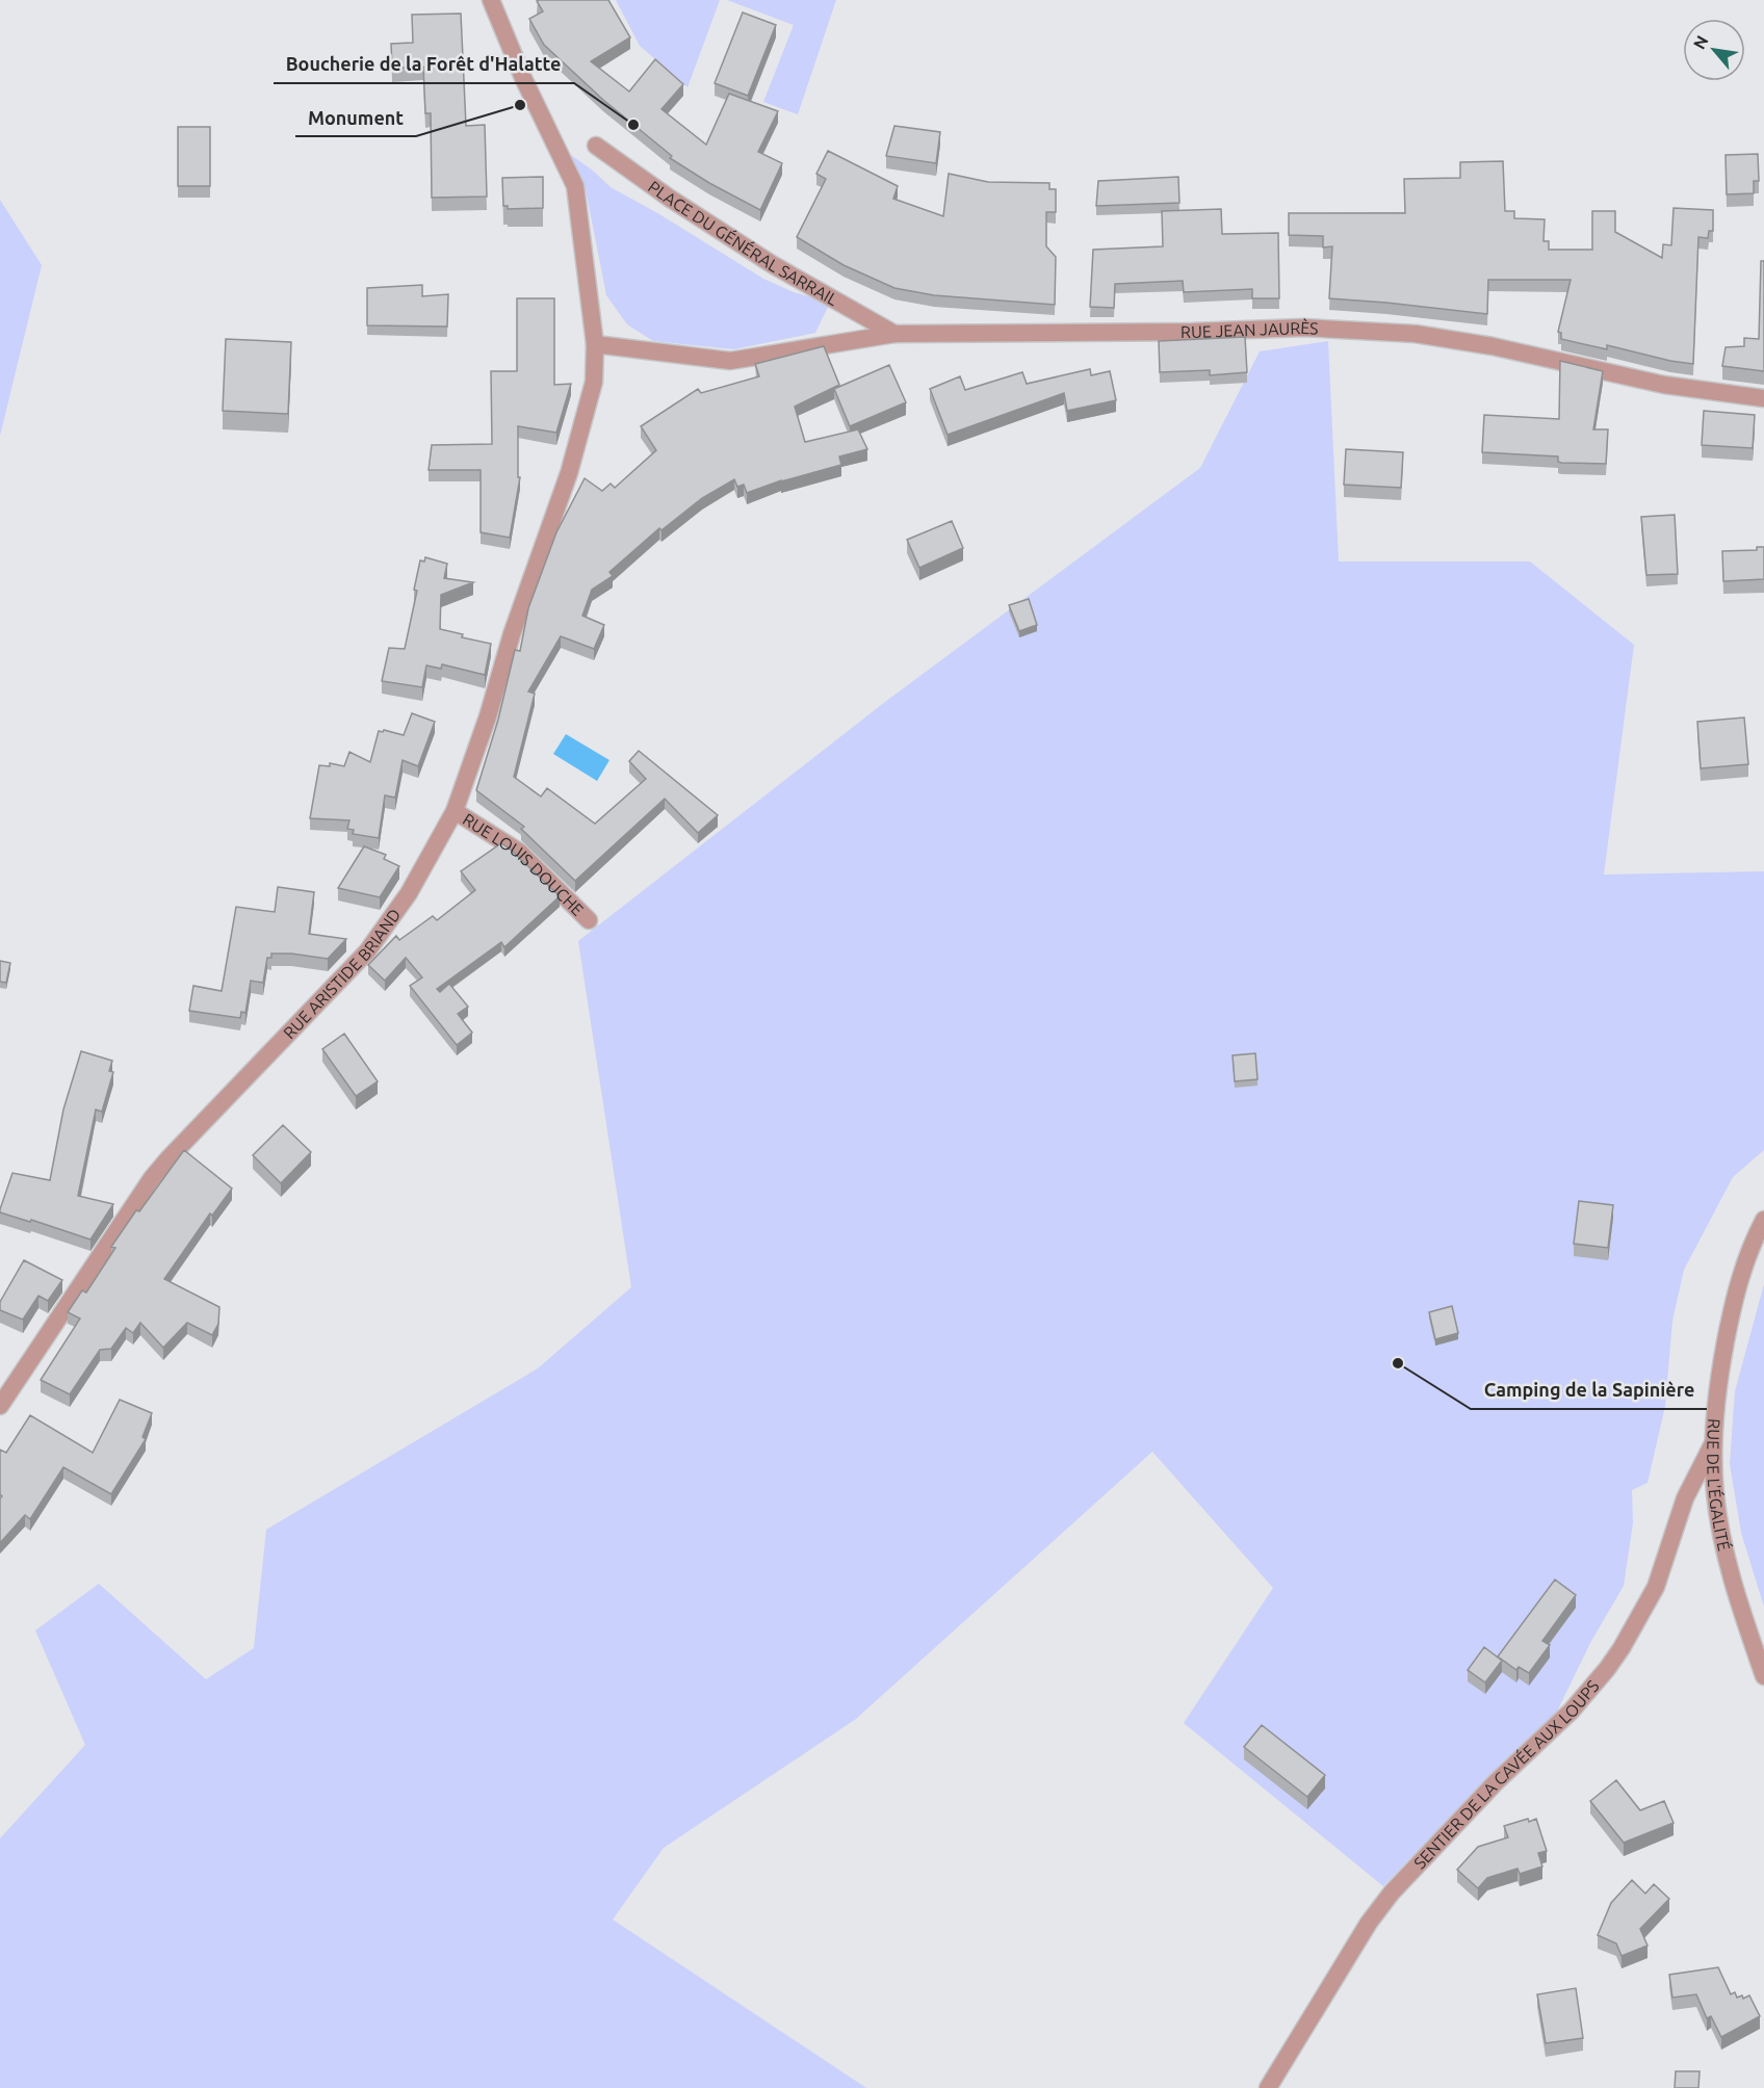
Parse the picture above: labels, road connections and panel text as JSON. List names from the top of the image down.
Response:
{
  "streets": {
    "street": [
      "PLACE DU GÉNÉRAL SARRAIL",
      "RUE JEAN JAURÈS",
      "RUE LOUIS DOUCHE",
      "RUE ARISTIDE BRIAND",
      "RUE DE L'ÉGALITÉ",
      "SENTIER DE LA CAVÉE AUX LOUPS"
    ]
  },
  "crossings": [
    ["PLACE DU GÉNÉRAL SARRAIL", "RUE JEAN JAURÈS"],
    ["RUE JEAN JAURÈS", "RUE ARISTIDE BRIAND"],
    ["RUE LOUIS DOUCHE", "RUE ARISTIDE BRIAND"],
    ["RUE DE L'ÉGALITÉ", "SENTIER DE LA CAVÉE AUX LOUPS"]
  ],
  "places": ["Monument", "Boucherie de la Forêt d'Halatte", "Camping de la Sapinière"],
  "north": "top left"
}
